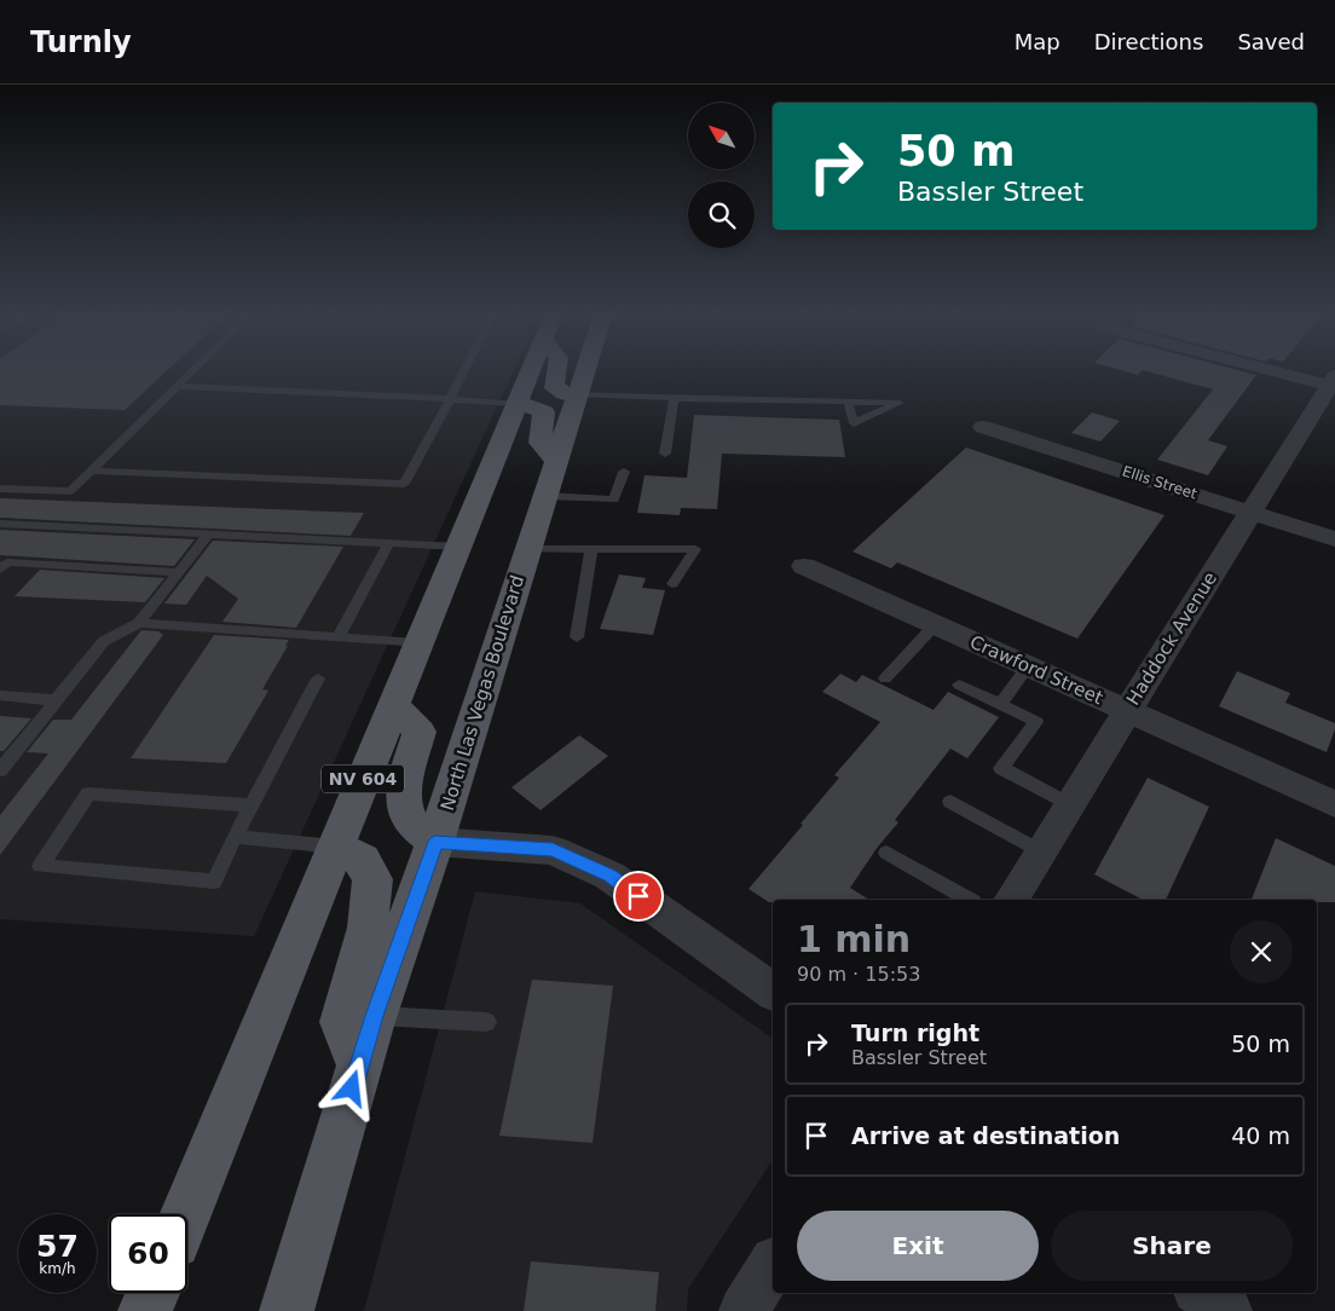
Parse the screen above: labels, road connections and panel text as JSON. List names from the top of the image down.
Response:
{
  "streets": {
    "main road": ["North Las Vegas Boulevard", "NV 604"],
    "street": ["Ellis Street", "Haddock Avenue", "Crawford Street"]
  },
  "crossings": [
    ["Ellis Street", "Haddock Avenue"],
    ["Haddock Avenue", "Crawford Street"]
  ],
  "north": "top left",
  "page": {
    "header": "Turnly",
    "nav": ["Map", "Directions", "Saved"],
    "turn": ["50 m", "Bassler Street"],
    "heading": ["1 min", "90 m · 15:53"],
    "list": [
      {
        "name": "Turn right",
        "note": "Bassler Street",
        "value": "50 m"
      },
      {
        "name": "Arrive at destination",
        "value": "40 m"
      }
    ],
    "buttons": ["Exit", "Share"],
    "speed": "57 km/h",
    "limit": "60"
  }
}
